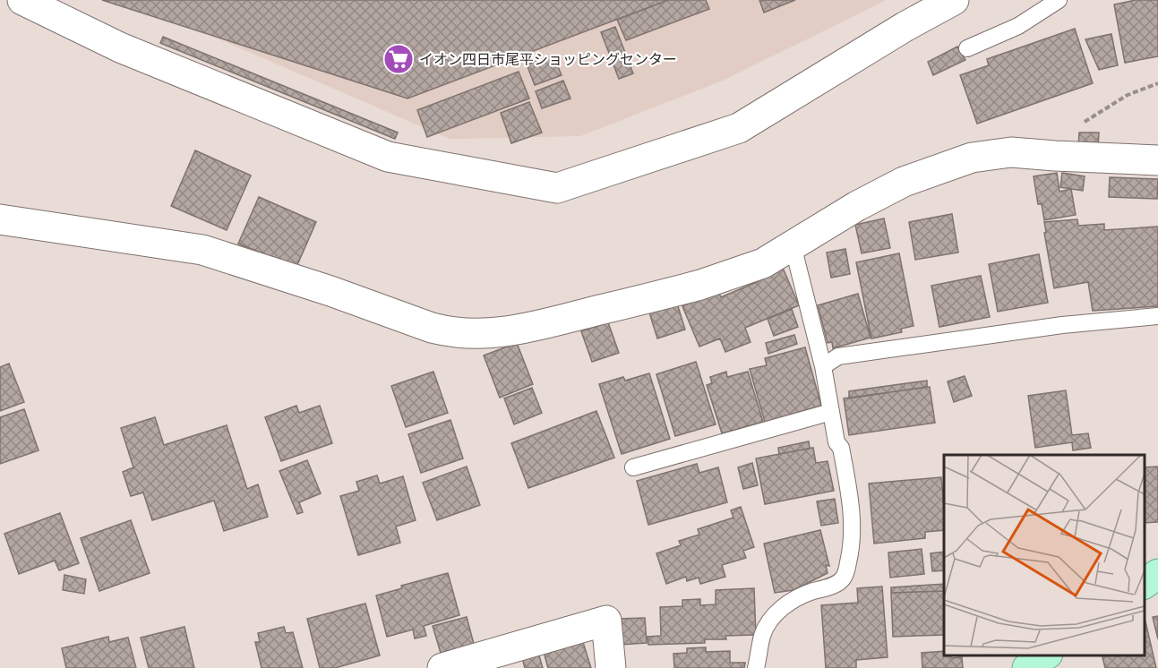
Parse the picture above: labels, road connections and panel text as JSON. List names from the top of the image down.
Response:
{
  "places": {
    "supermarket": ["イオン四日市尾平ショッピングセンター"]
  }
}
